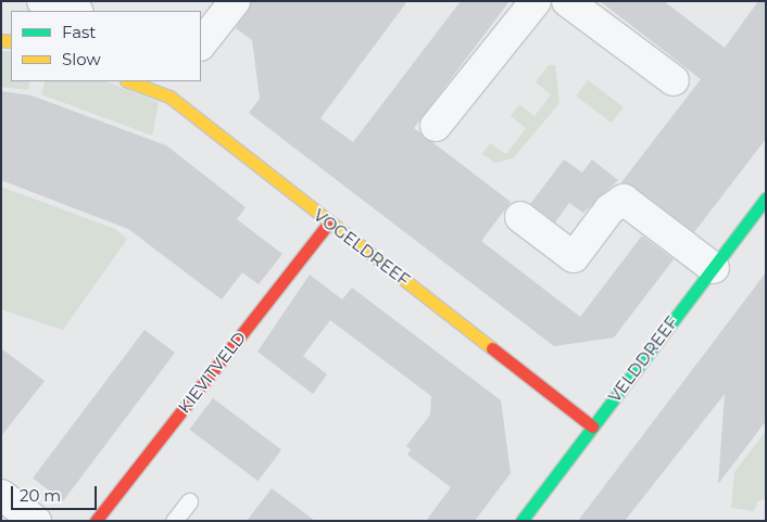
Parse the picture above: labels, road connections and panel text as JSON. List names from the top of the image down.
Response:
{
  "streets": {
    "street": ["VOGELDREEF", "VELDDREEF", "KIEVITVELD"]
  },
  "crossings": [
    ["VOGELDREEF", "VELDDREEF"],
    ["VOGELDREEF", "KIEVITVELD"]
  ],
  "legend": ["Fast", "Slow"],
  "scale_bar": "20 m"
}
